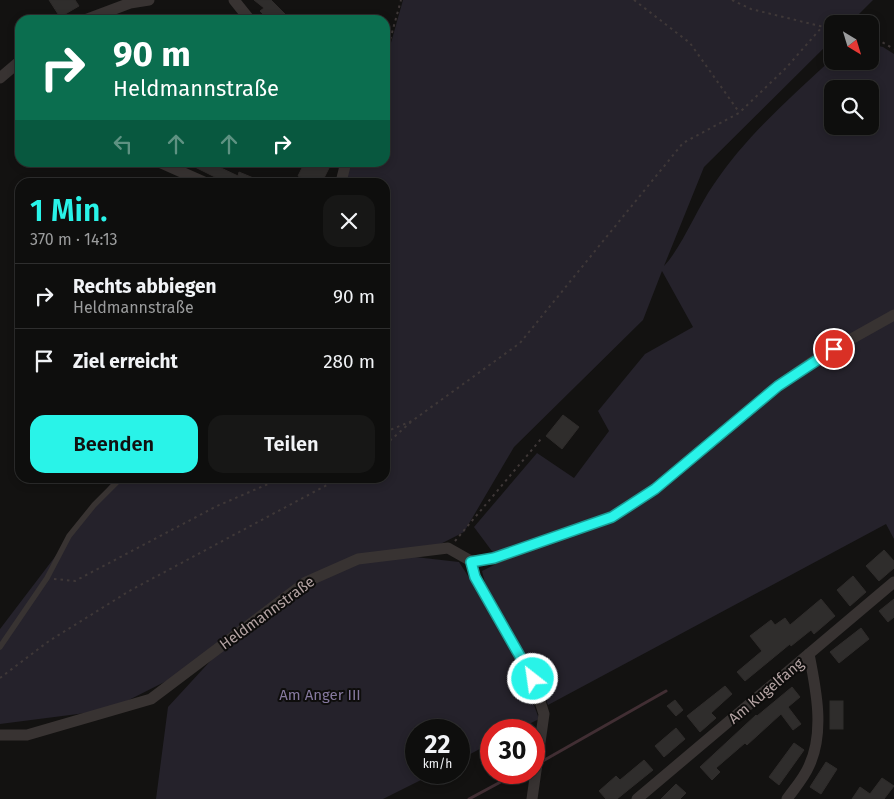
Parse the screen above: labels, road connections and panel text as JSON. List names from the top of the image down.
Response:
{
  "streets": {
    "street": ["Heldmannstraße", "Am Kugelfang"]
  },
  "parks": ["Am Anger III"],
  "north": "bottom right",
  "page": {
    "turn": ["90 m", "Heldmannstraße"],
    "heading": ["1 Min.", "370 m · 14:13"],
    "list": [
      {
        "name": "Rechts abbiegen",
        "note": "Heldmannstraße",
        "value": "90 m"
      },
      {
        "name": "Ziel erreicht",
        "value": "280 m"
      }
    ],
    "buttons": ["Beenden", "Teilen"],
    "speed": "22 km/h",
    "limit": "30"
  }
}
